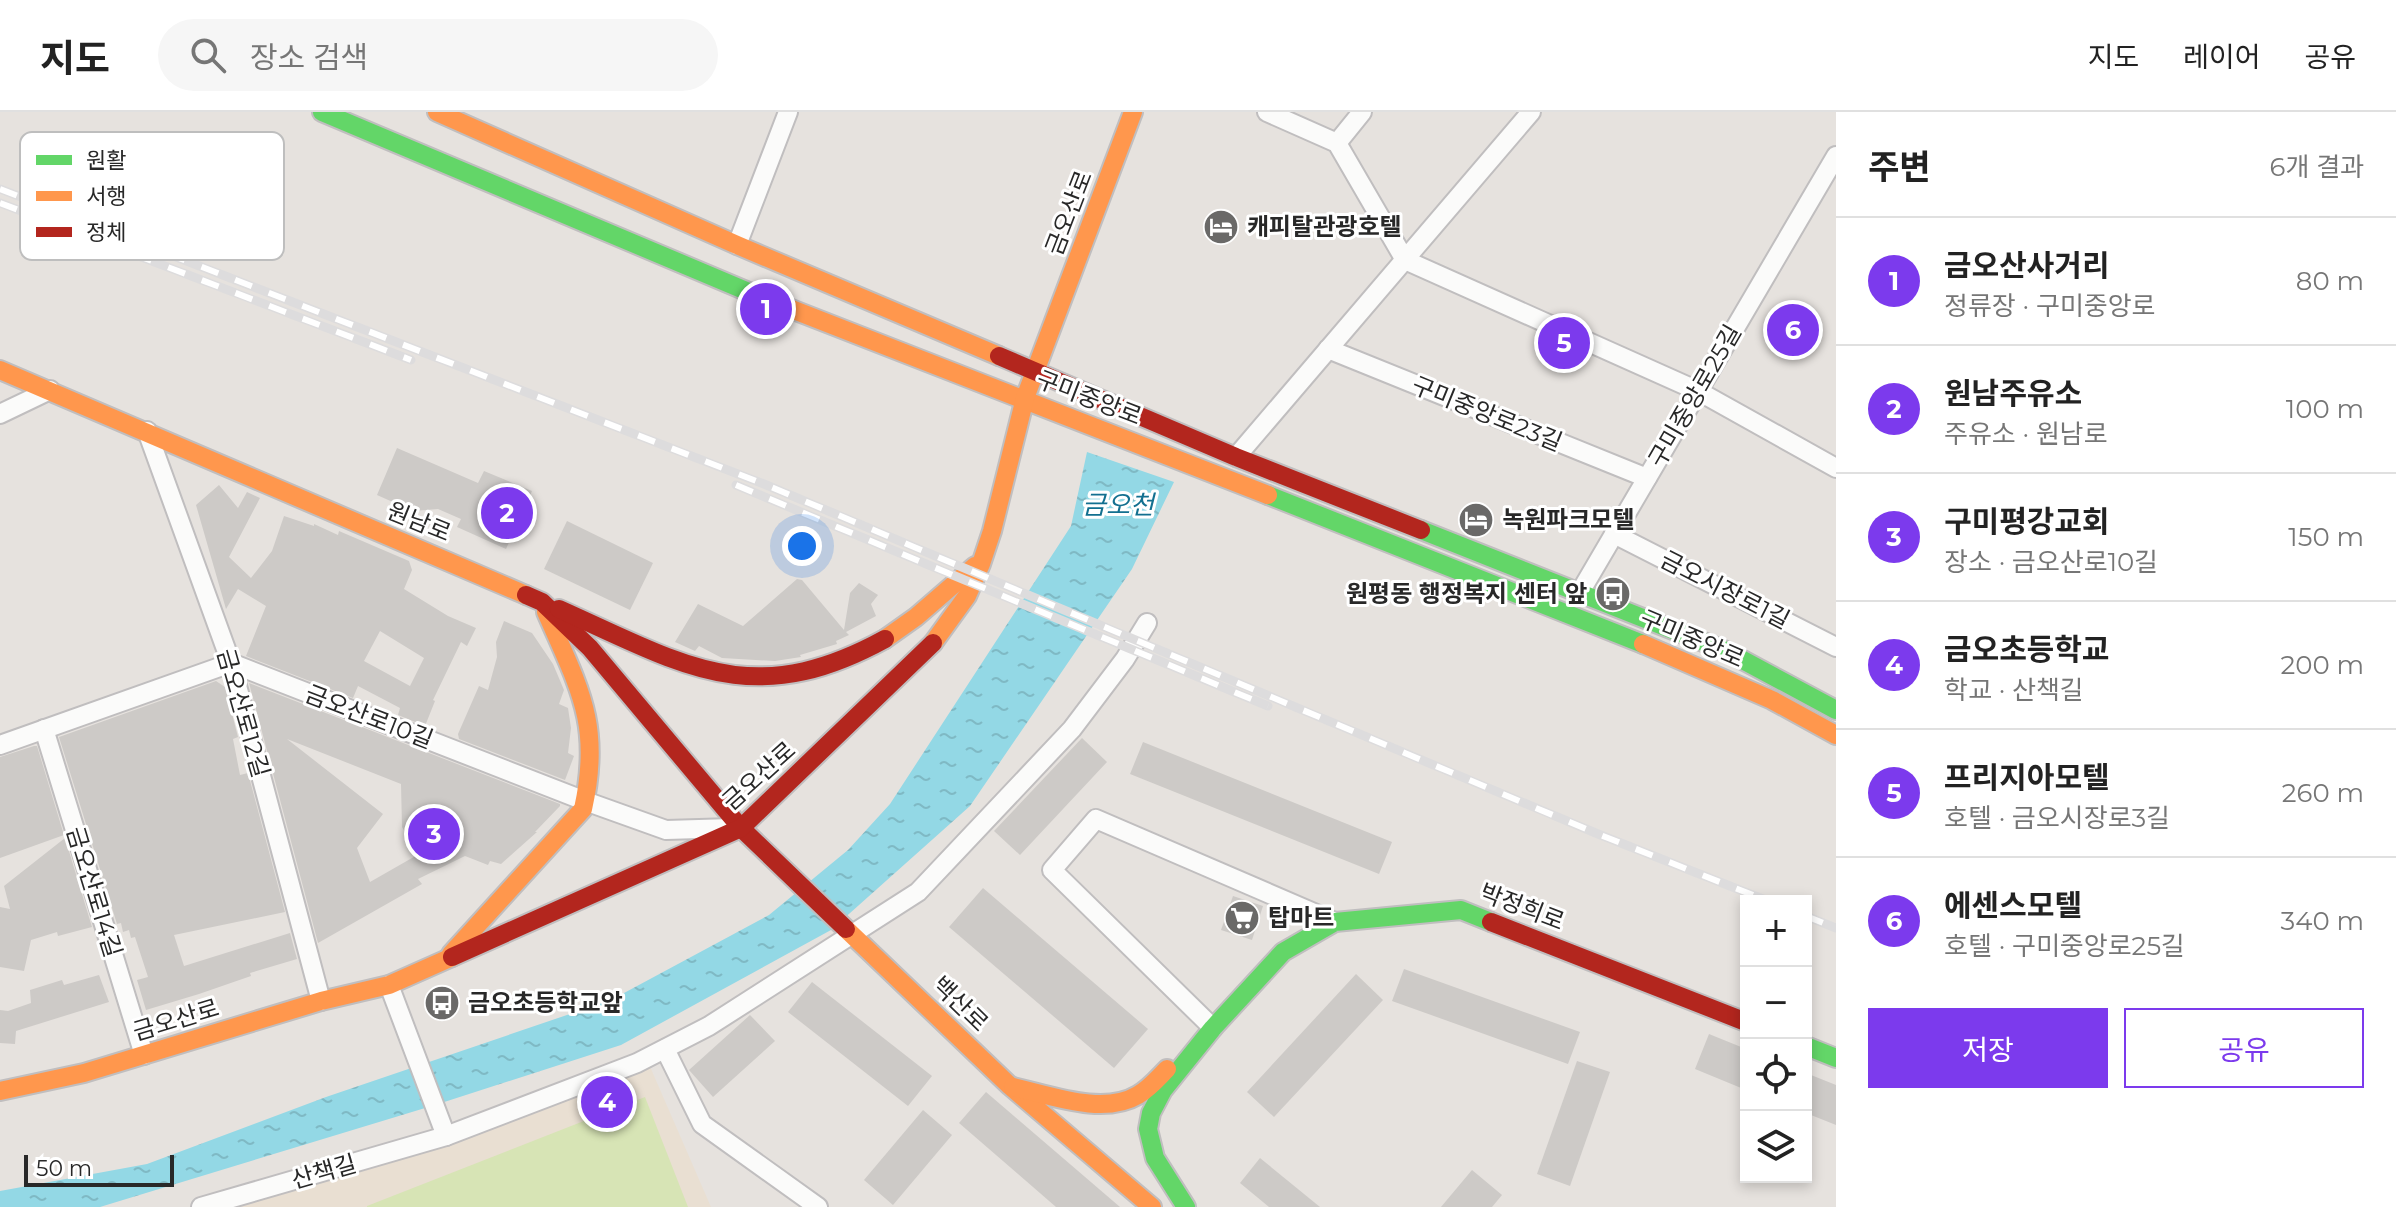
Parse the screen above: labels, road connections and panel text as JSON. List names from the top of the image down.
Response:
{
  "streets": {
    "street": [
      "금오산로",
      "구미중앙로25길",
      "구미중앙로",
      "구미중앙로23길",
      "원남로",
      "금오시장로1길",
      "금오산로12길",
      "금오산로10길",
      "금오산로14길",
      "박정희로",
      "백산로",
      "산책길"
    ]
  },
  "crossings": [
    ["금오산로", "구미중앙로"],
    ["금오산로", "원남로"],
    ["금오산로", "금오산로12길"],
    ["금오산로", "금오산로10길"],
    ["금오산로", "금오산로14길"],
    ["금오산로", "백산로"],
    ["구미중앙로25길", "구미중앙로"],
    ["구미중앙로25길", "구미중앙로23길"],
    ["구미중앙로25길", "금오시장로1길"],
    ["원남로", "금오산로12길"],
    ["원남로", "금오산로10길"],
    ["원남로", "백산로"],
    ["금오산로12길", "금오산로10길"],
    ["금오산로10길", "백산로"],
    ["백산로", "산책길"]
  ],
  "water": ["금오천"],
  "places": {
    "hotel": ["캐피탈관광호텔", "녹원파크모텔"],
    "bus stop": ["원평동 행정복지 센터 앞", "금오초등학교앞"],
    "supermarket": ["탑마트"]
  },
  "legend": ["원활", "서행", "정체"],
  "scale_bar": "50 m",
  "page": {
    "header": "지도",
    "search": "장소 검색",
    "nav": ["지도", "레이어", "공유"],
    "heading": ["주변", "6개 결과"],
    "list": [
      {
        "mark": "1",
        "name": "금오산사거리",
        "note": "정류장 · 구미중앙로",
        "value": "80 m"
      },
      {
        "mark": "2",
        "name": "원남주유소",
        "note": "주유소 · 원남로",
        "value": "100 m"
      },
      {
        "mark": "3",
        "name": "구미평강교회",
        "note": "장소 · 금오산로10길",
        "value": "150 m"
      },
      {
        "mark": "4",
        "name": "금오초등학교",
        "note": "학교 · 산책길",
        "value": "200 m"
      },
      {
        "mark": "5",
        "name": "프리지아모텔",
        "note": "호텔 · 금오시장로3길",
        "value": "260 m"
      },
      {
        "mark": "6",
        "name": "에센스모텔",
        "note": "호텔 · 구미중앙로25길",
        "value": "340 m"
      }
    ],
    "pins": [
      "1",
      "6",
      "5",
      "2",
      "3",
      "4"
    ],
    "map_buttons": ["+", "−"],
    "buttons": ["저장", "공유"],
    "scale": "50 m"
  }
}
